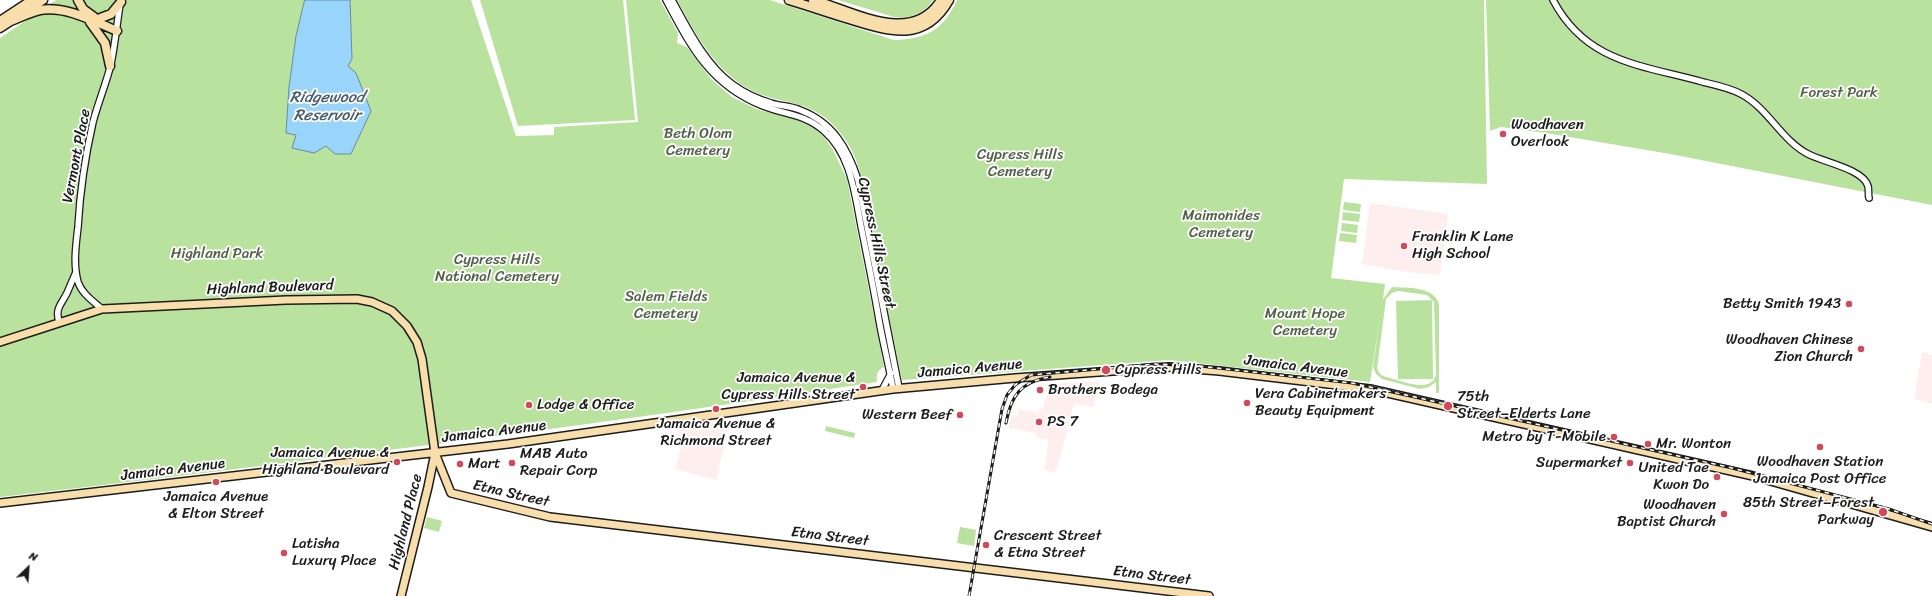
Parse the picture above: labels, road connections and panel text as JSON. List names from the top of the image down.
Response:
{
  "streets": {
    "main road": [
      "Highland Boulevard",
      "Jamaica Avenue",
      "Etna Street",
      "Highland Place"
    ],
    "street": ["Vermont Place", "Cypress Hills Street"]
  },
  "crossings": [
    ["Vermont Place", "Highland Boulevard"],
    ["Cypress Hills Street", "Jamaica Avenue"],
    ["Highland Boulevard", "Jamaica Avenue"],
    ["Highland Boulevard", "Etna Street"],
    ["Highland Boulevard", "Highland Place"],
    ["Jamaica Avenue", "Etna Street"],
    ["Jamaica Avenue", "Highland Place"],
    ["Etna Street", "Highland Place"]
  ],
  "water": ["Ridgewood Reservoir"],
  "parks": [
    "Forest Park",
    "Beth Olom Cemetery",
    "Cypress Hills Cemetery",
    "Maimonides Cemetery",
    "Highland Park",
    "Cypress Hills National Cemetery",
    "Salem Fields Cemetery",
    "Mount Hope Cemetery"
  ],
  "places": [
    "Woodhaven Overlook",
    "Franklin K Lane High School",
    "Betty Smith 1943",
    "Woodhaven Chinese Zion Church",
    "Cypress Hills",
    "Jamaica Avenue & Cypress Hills Street",
    "Brothers Bodega",
    "Vera Cabinetmakers Beauty Equipment",
    "Lodge & Office",
    "75th Street–Elderts Lane",
    "Jamaica Avenue & Richmond Street",
    "Western Beef",
    "PS 7",
    "Metro by T-Mobile",
    "Mr. Wonton",
    "Woodhaven Station Jamaica Post Office",
    "Jamaica Avenue & Highland Boulevard",
    "MAB Auto Repair Corp",
    "Supermarket",
    "Mart",
    "United Tae Kwon Do",
    "Jamaica Avenue & Elton Street",
    "85th Street–Forest Parkway",
    "Woodhaven Baptist Church",
    "Crescent Street & Etna Street",
    "Latisha Luxury Place"
  ],
  "north": "top right"
}
